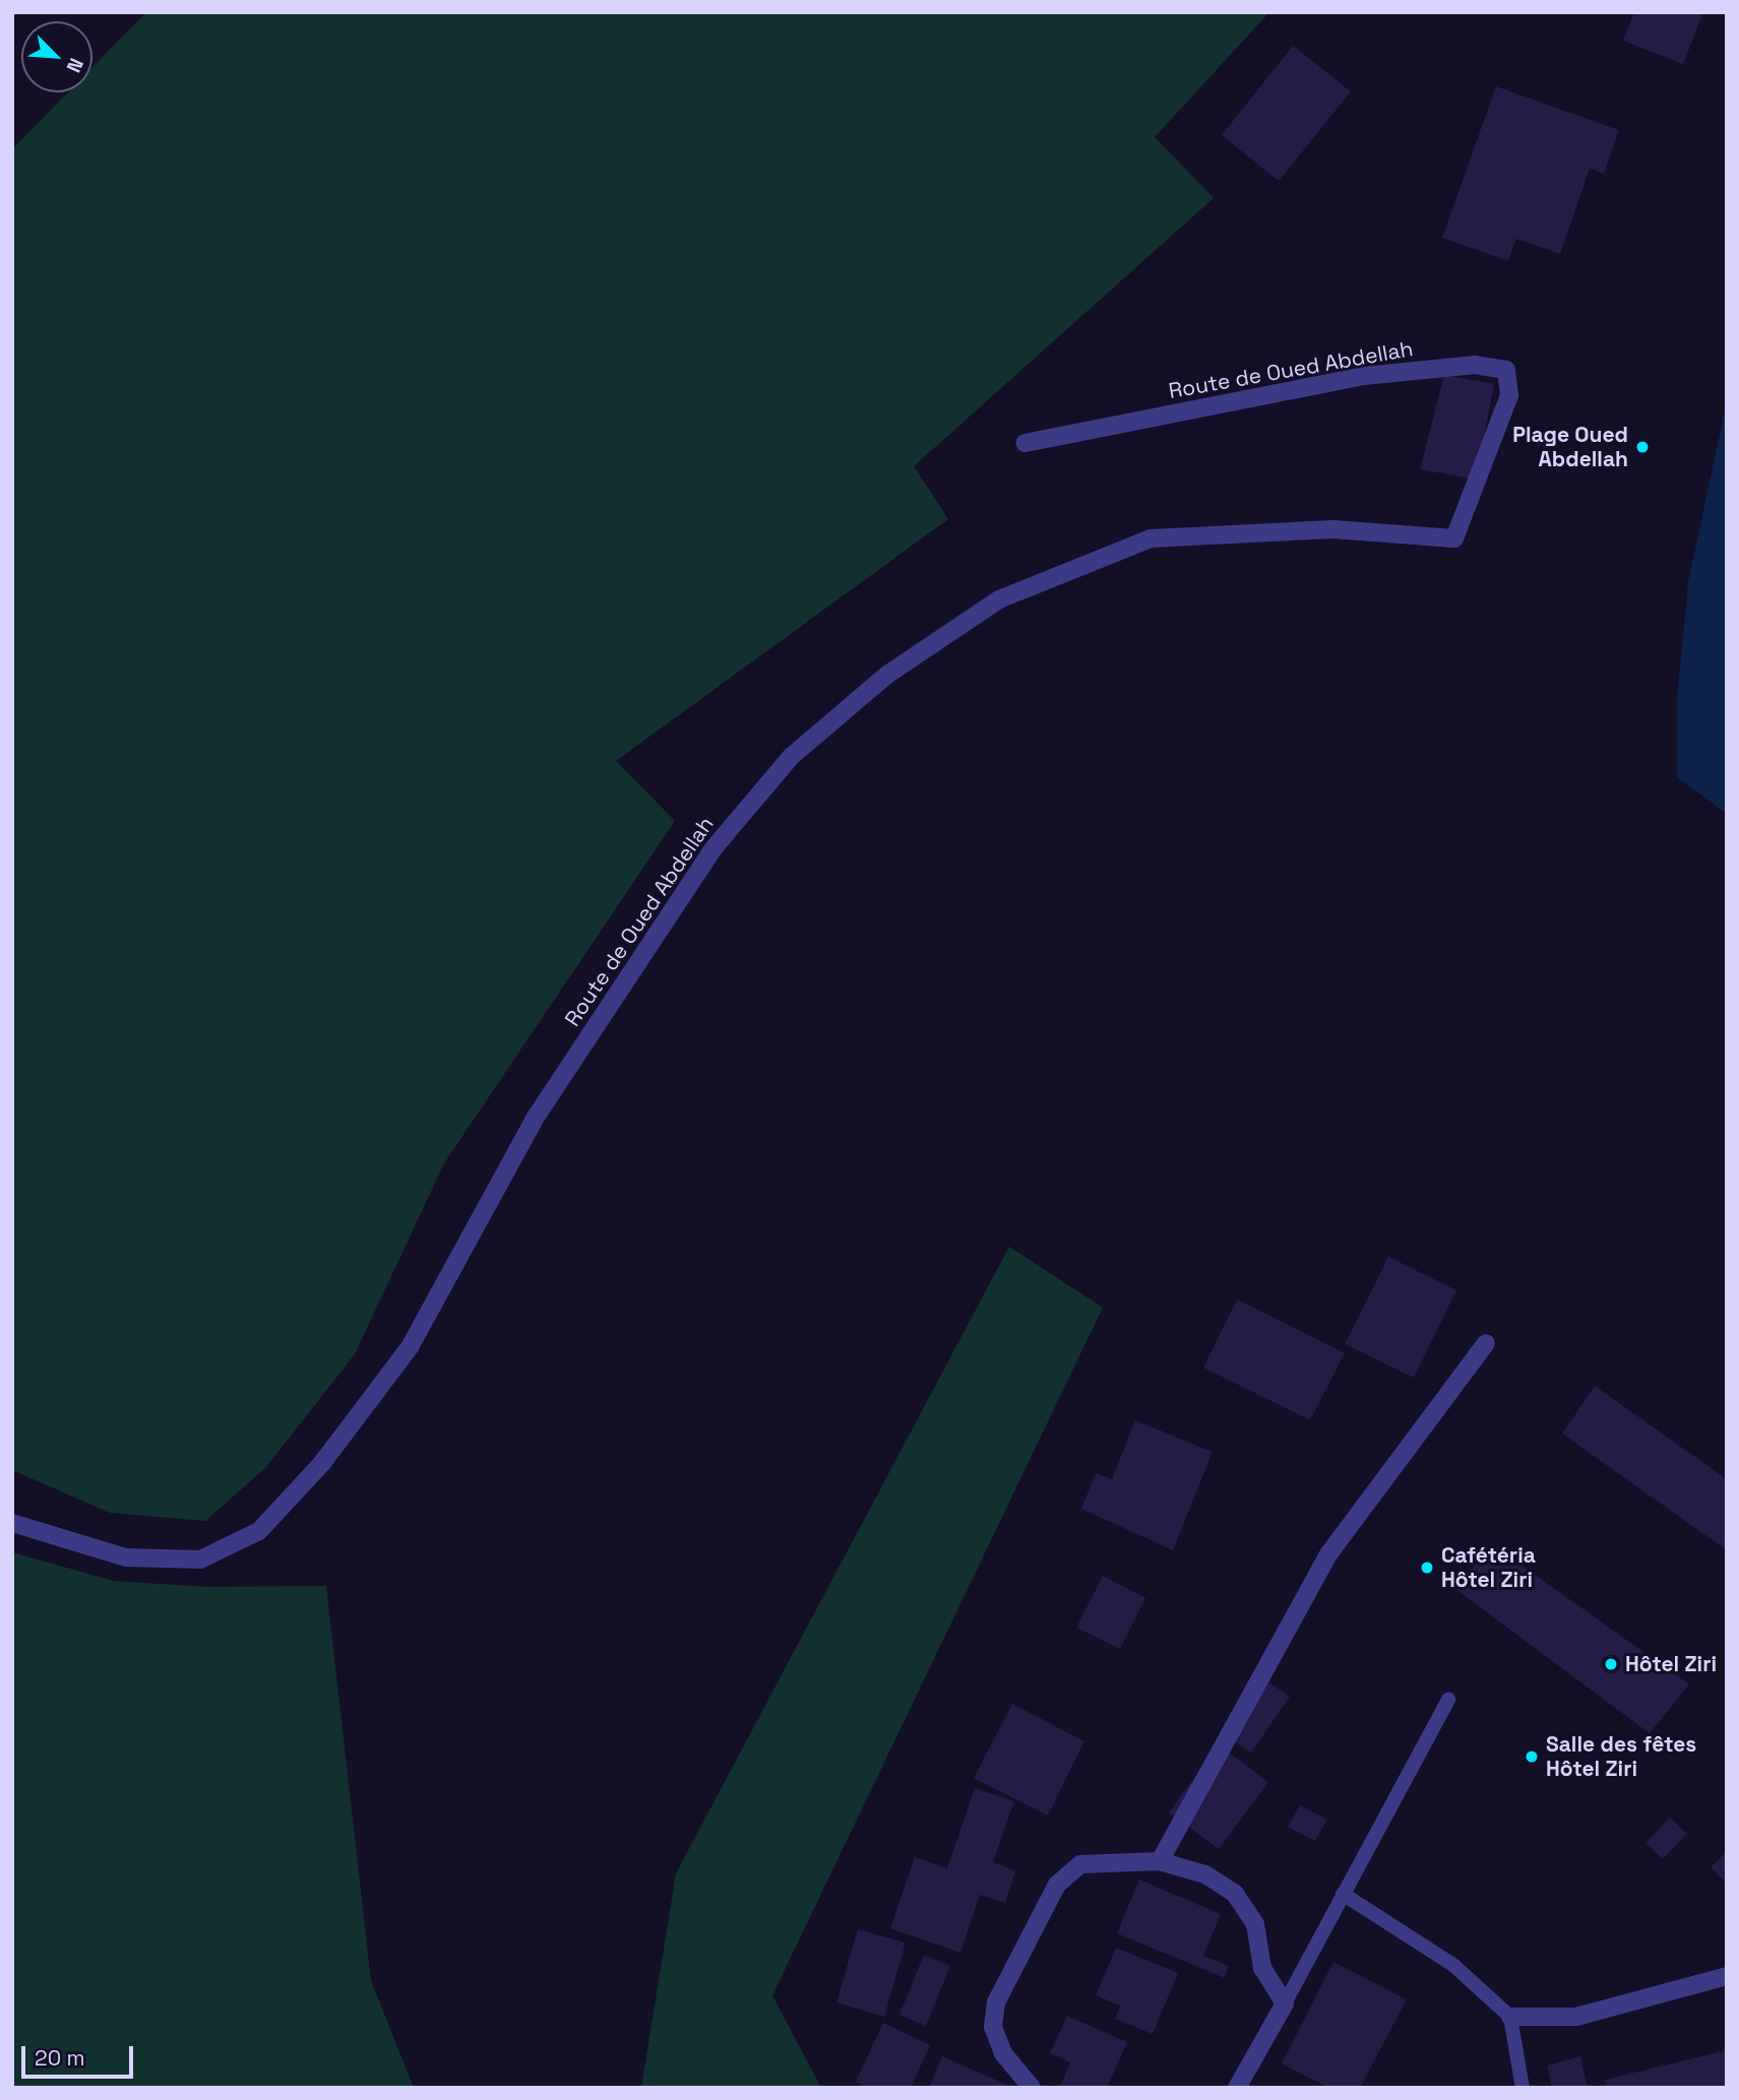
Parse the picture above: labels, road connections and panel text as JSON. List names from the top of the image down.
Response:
{
  "streets": {
    "street": ["Route de Oued Abdellah"]
  },
  "places": [
    "Plage Oued Abdellah",
    "Cafétéria Hôtel Ziri",
    "Hôtel Ziri",
    "Salle des fêtes Hôtel Ziri"
  ],
  "scale_bar": "20 m",
  "north": "bottom right"
}
